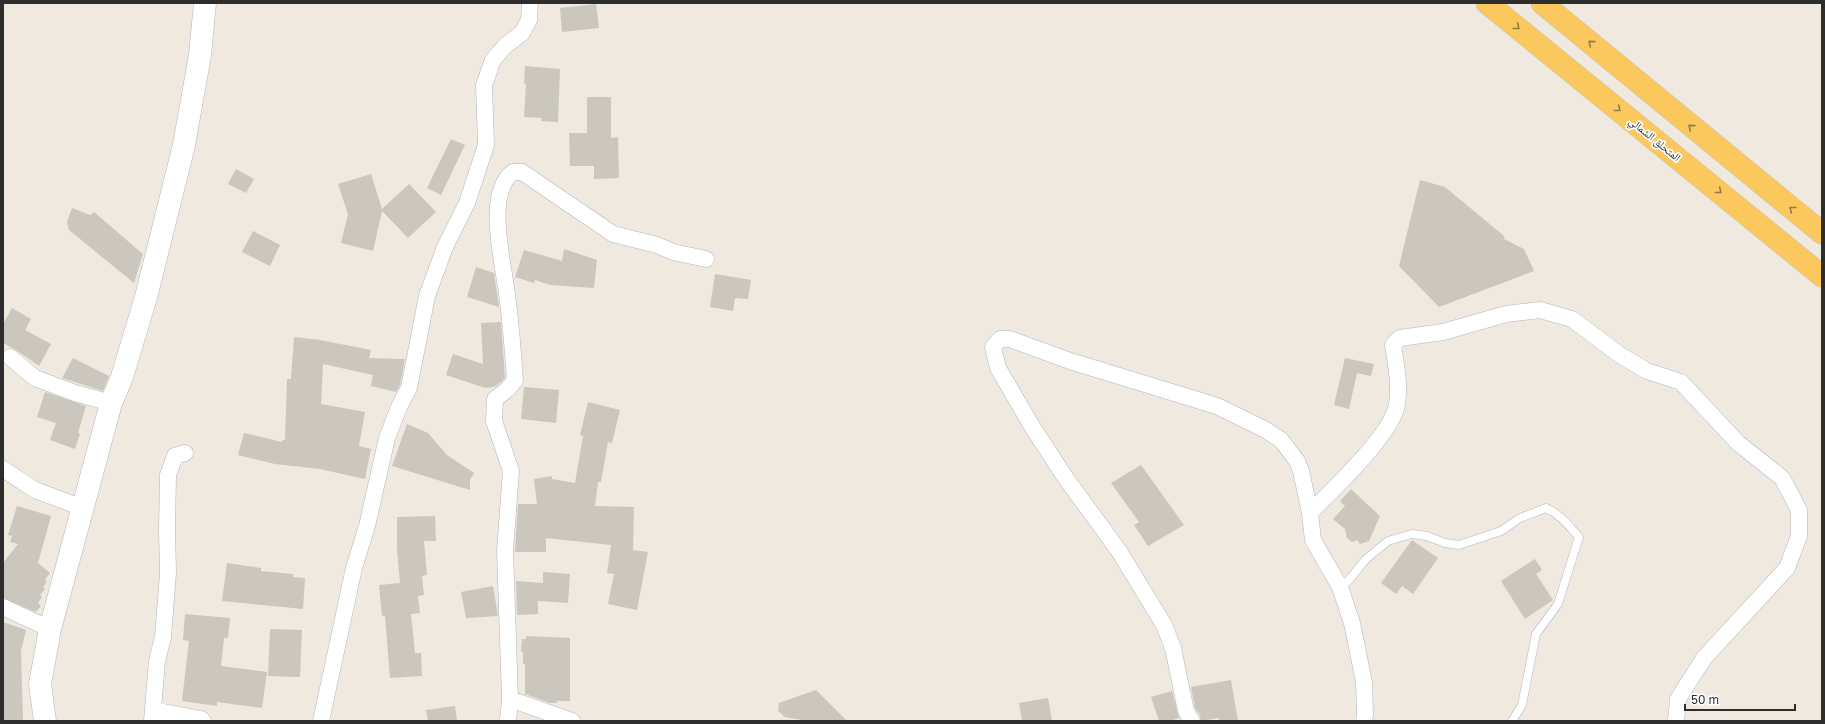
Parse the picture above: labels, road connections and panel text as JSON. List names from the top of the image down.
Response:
{
  "streets": {
    "highway": ["المتحلق الشمالي"]
  },
  "scale_bar": "50 m"
}
